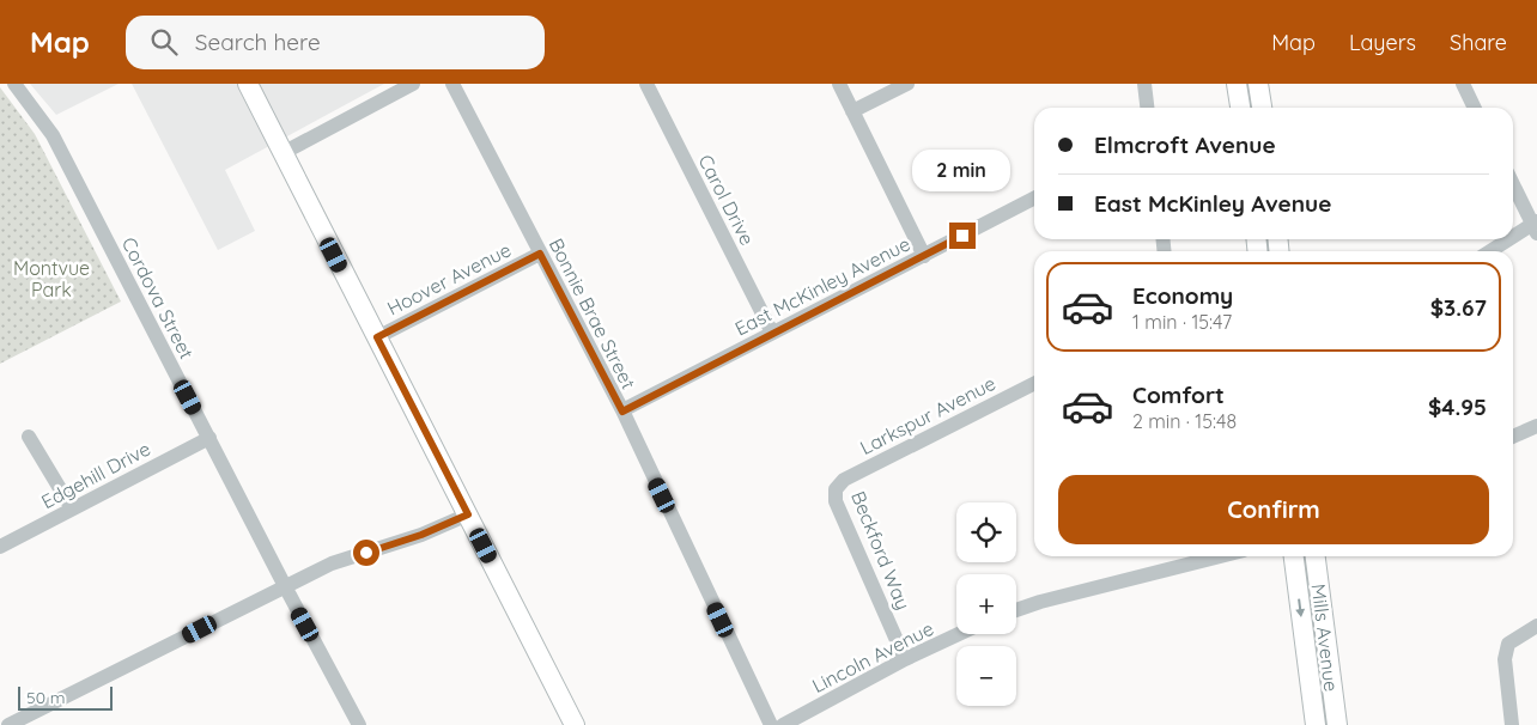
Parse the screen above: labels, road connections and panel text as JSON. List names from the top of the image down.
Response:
{
  "streets": {
    "main road": ["Mills Avenue"],
    "street": [
      "Carol Drive",
      "Hoover Avenue",
      "East McKinley Avenue",
      "Cordova Street",
      "Bonnie Brae Street",
      "Larkspur Avenue",
      "Edgehill Drive",
      "Beckford Way",
      "Lincoln Avenue"
    ]
  },
  "crossings": [
    ["Carol Drive", "East McKinley Avenue"],
    ["Hoover Avenue", "Bonnie Brae Street"],
    ["East McKinley Avenue", "Bonnie Brae Street"],
    ["Cordova Street", "Edgehill Drive"],
    ["Larkspur Avenue", "Beckford Way"],
    ["Beckford Way", "Lincoln Avenue"]
  ],
  "parks": ["Montvue Park"],
  "scale_bar": "50 m",
  "page": {
    "header": "Map",
    "search": "Search here",
    "nav": ["Map", "Layers", "Share"],
    "banner": ["Elmcroft Avenue", "East McKinley Avenue"],
    "bubble": "2 min",
    "list": [
      {
        "name": "Economy",
        "note": "1 min · 15:47",
        "value": "$3.67"
      },
      {
        "name": "Comfort",
        "note": "2 min · 15:48",
        "value": "$4.95"
      }
    ],
    "buttons": "Confirm",
    "map_buttons": ["+", "−"],
    "scale": "50 m"
  }
}
